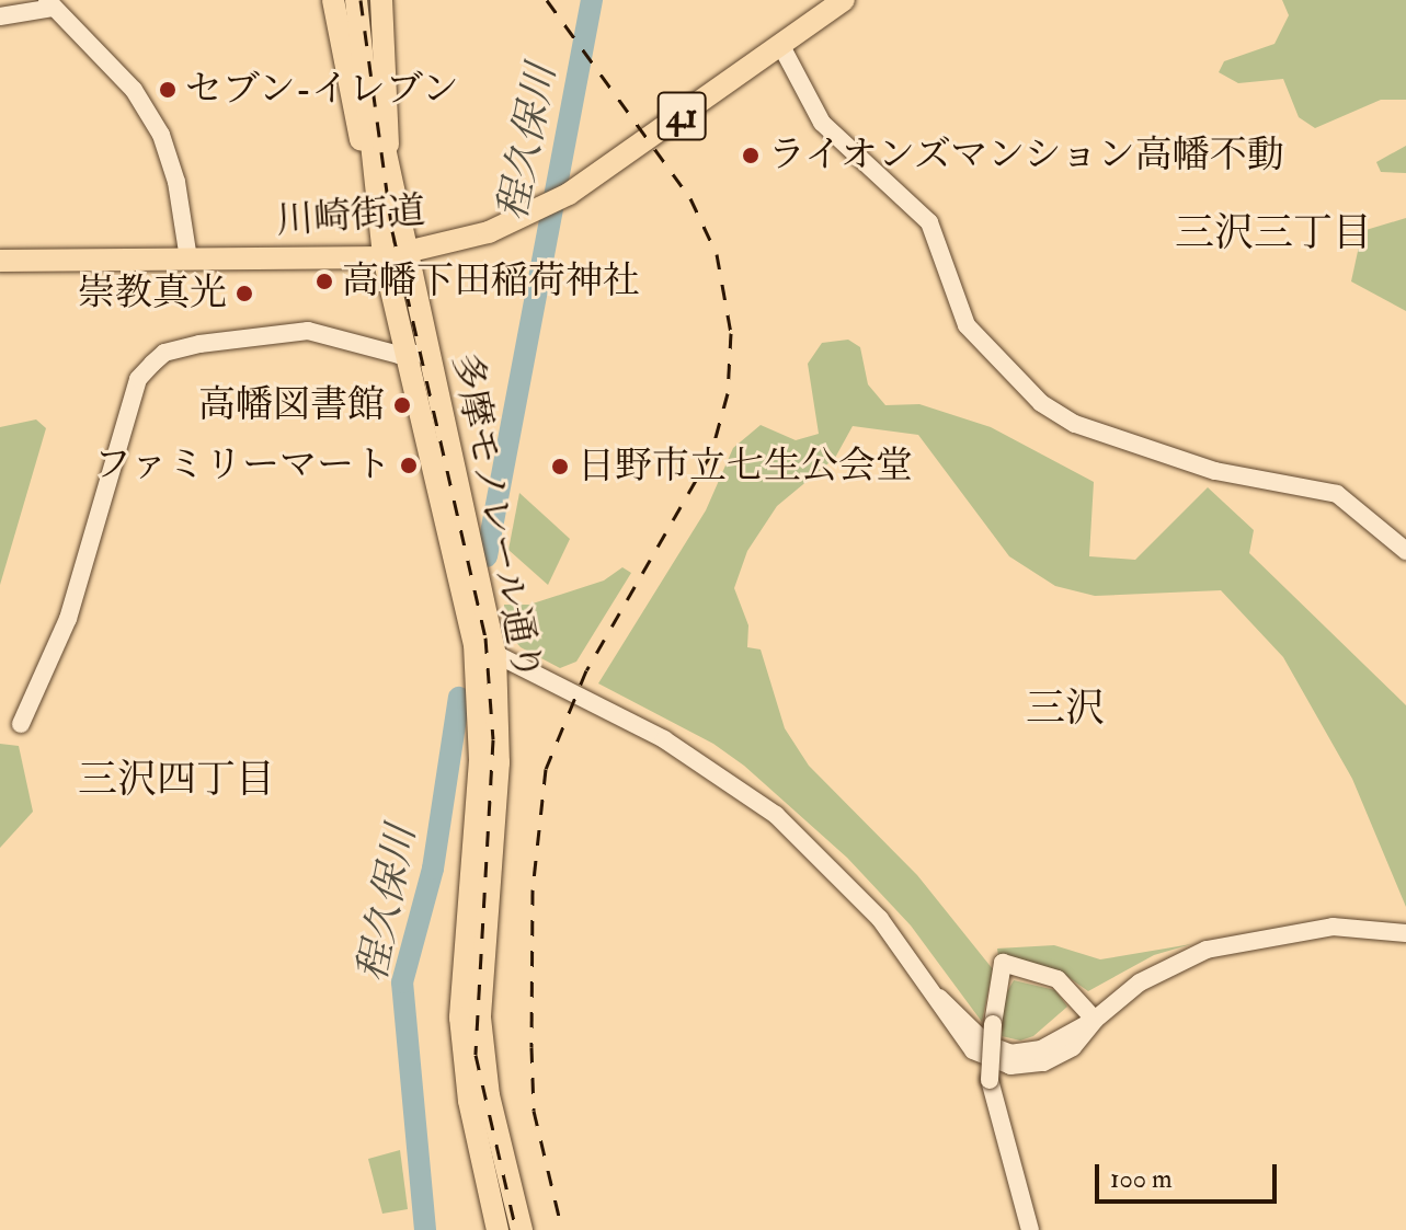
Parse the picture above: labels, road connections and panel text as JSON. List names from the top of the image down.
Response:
{
  "streets": {
    "main road": ["41", "川崎街道", "多摩モノレール通り"]
  },
  "crossings": [
    ["川崎街道", "多摩モノレール通り"]
  ],
  "districts": ["三沢三丁目", "三沢", "三沢四丁目"],
  "water": ["程久保川"],
  "places": [
    "セブン-イレブン",
    "ライオンズマンション高幡不動",
    "高幡下田稲荷神社",
    "崇教真光",
    "高幡図書館",
    "ファミリーマート",
    "日野市立七生公会堂"
  ],
  "scale_bar": "100 m"
}
